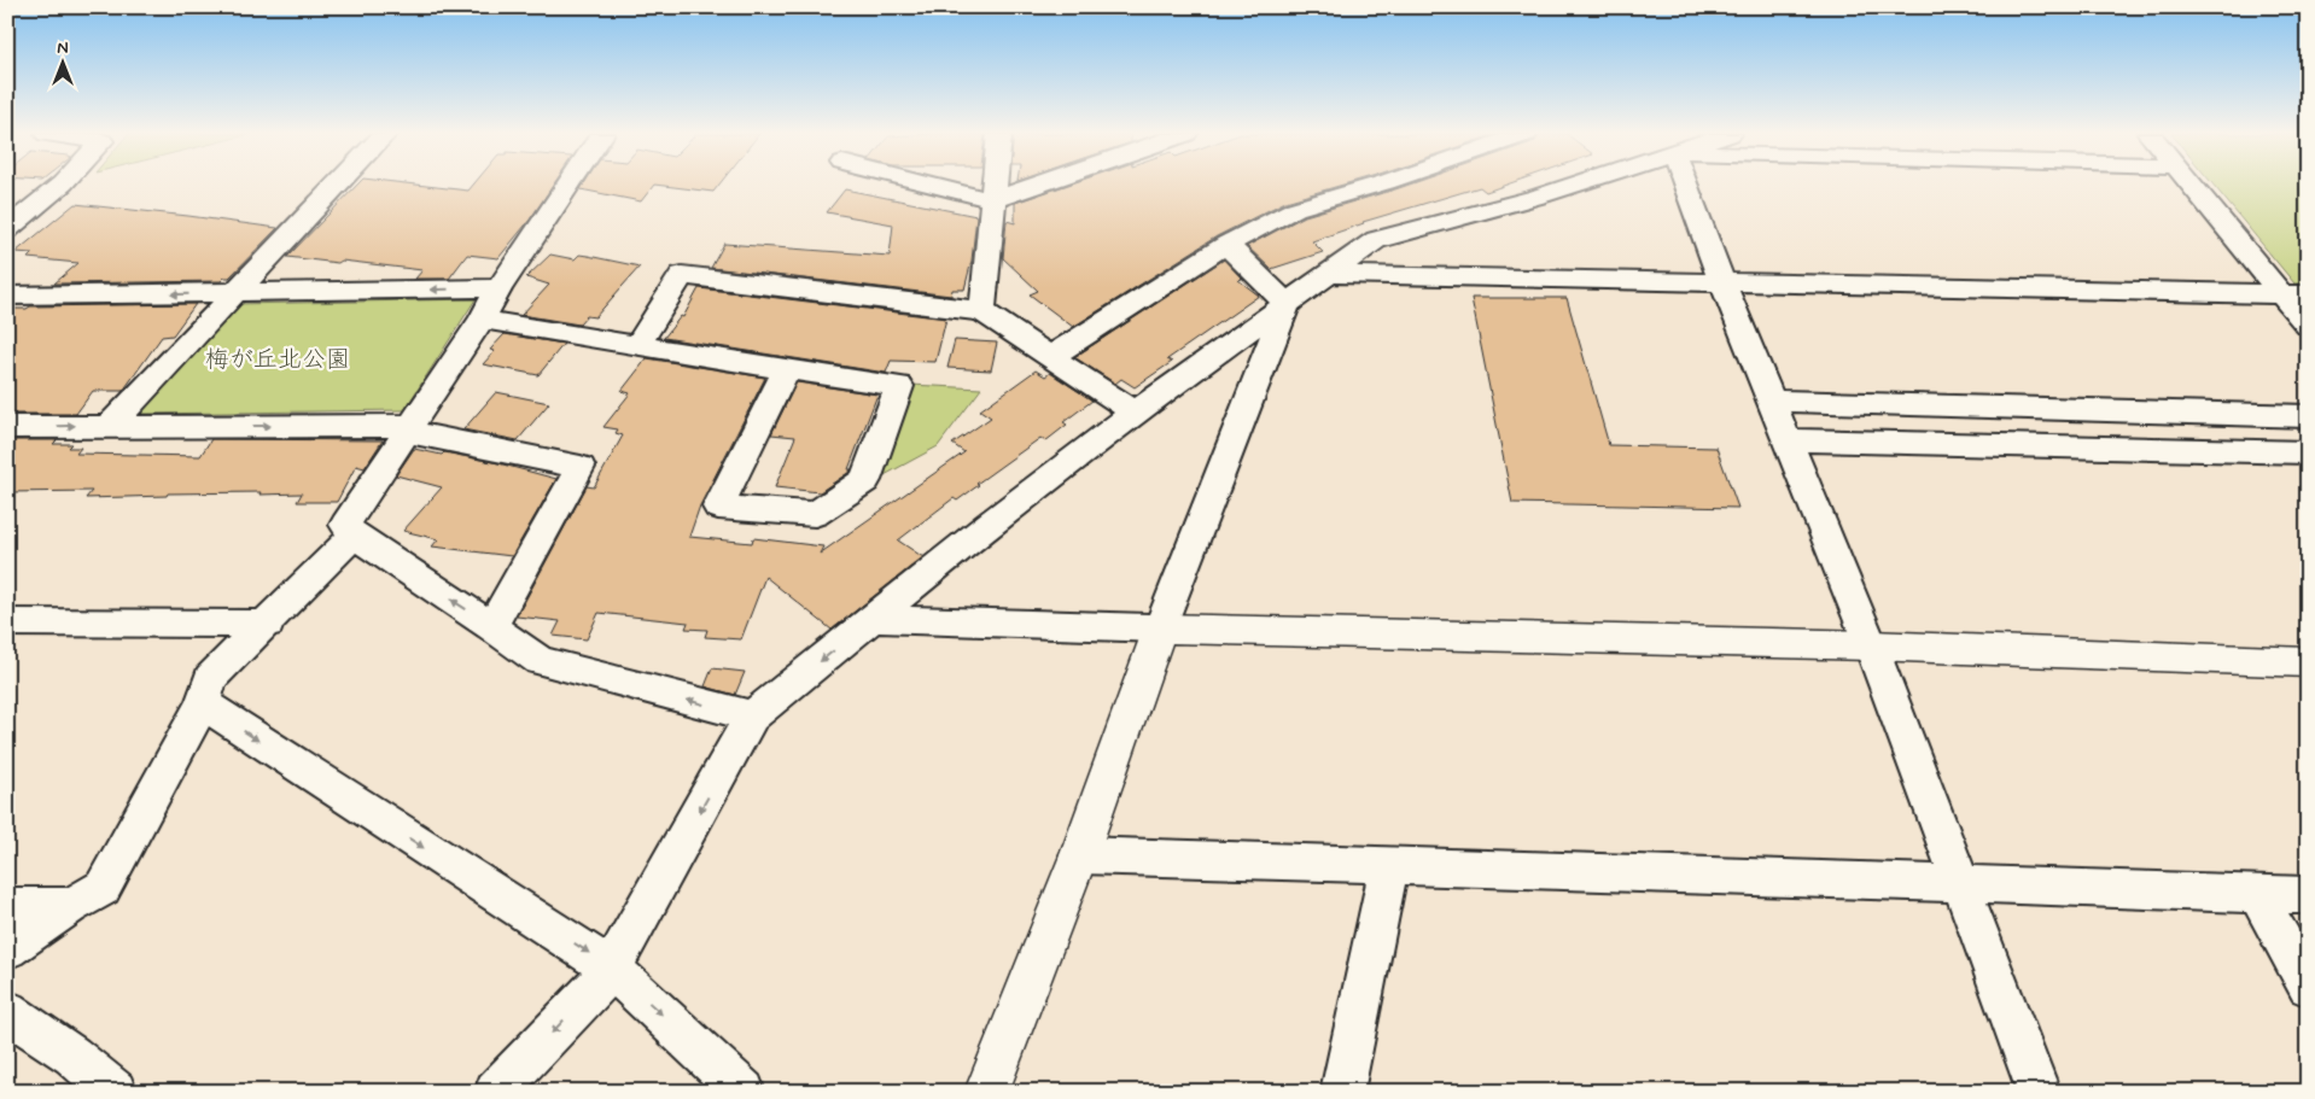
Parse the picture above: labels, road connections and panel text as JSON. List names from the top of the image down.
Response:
{
  "parks": ["梅が丘北公園"],
  "north": "top"
}
